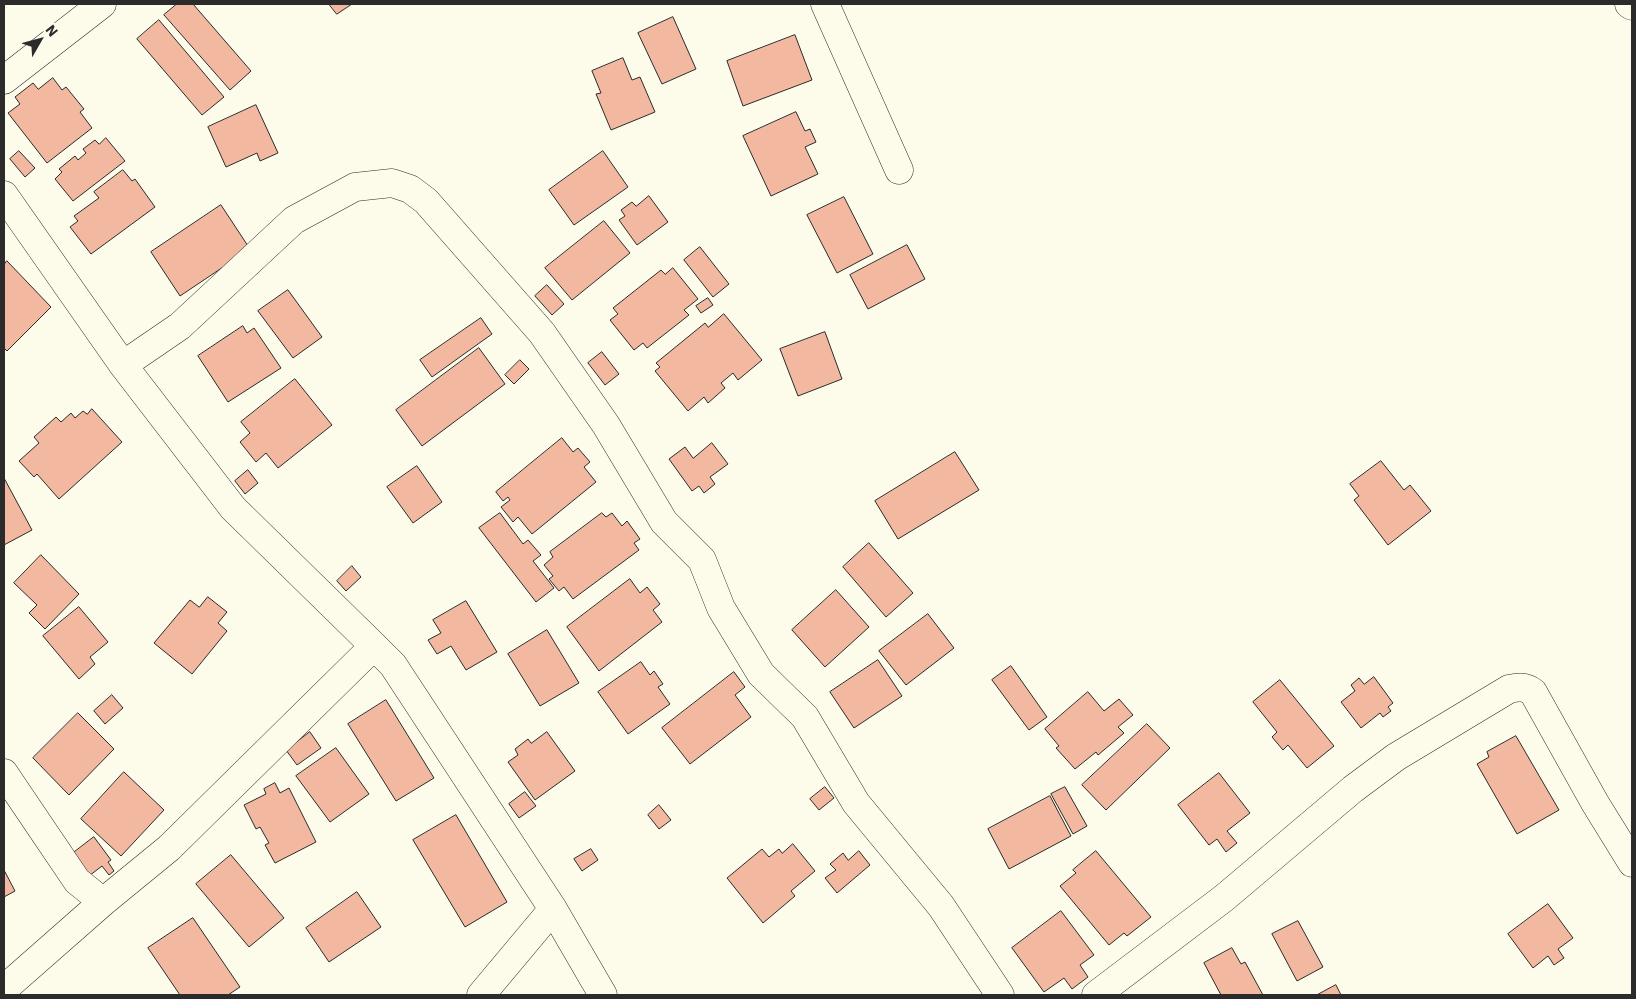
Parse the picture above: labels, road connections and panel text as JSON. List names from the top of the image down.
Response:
{
  "north": "top right"
}
